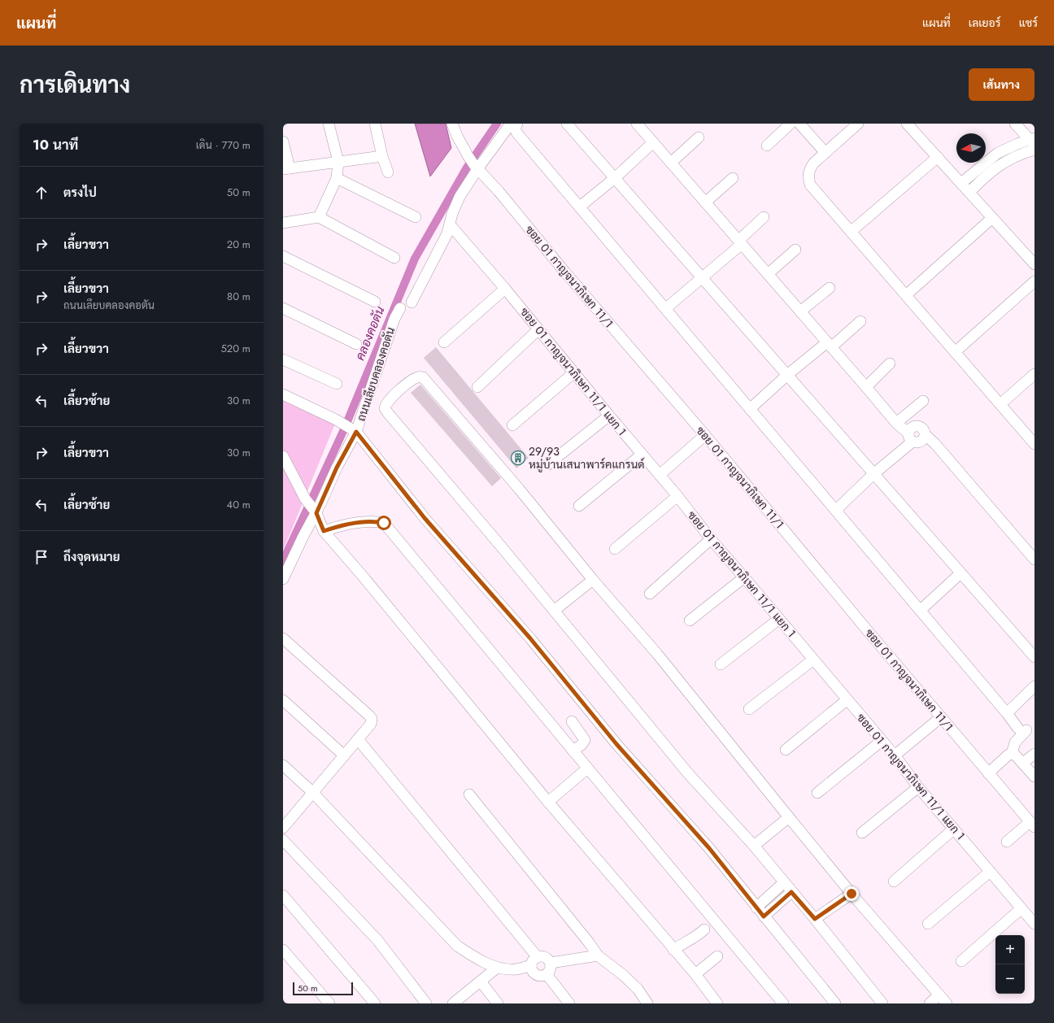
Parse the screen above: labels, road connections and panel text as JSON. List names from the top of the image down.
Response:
{
  "streets": {
    "street": ["ซอย 01 กาญจนาภิเษก 11/1", "ซอย 01 กาญจนาภิเษก 11/1 แยก 1", "ถนนเลียบคลองคอตัน"]
  },
  "water": ["คลองคอตัน"],
  "places": {
    "building": ["29/93 หมู่บ้านเสนาพาร์คแกรนด์"]
  },
  "scale_bar": "50 m",
  "north": "left",
  "page": {
    "header": "แผนที่",
    "nav": ["แผนที่", "เลเยอร์", "แชร์"],
    "title": "การเดินทาง",
    "buttons": "เส้นทาง",
    "heading": ["10 นาที", "เดิน · 770 m"],
    "list": [
      ["ตรงไป", "50 m"],
      ["เลี้ยวขวา", "20 m"],
      ["เลี้ยวขวา", "ถนนเลียบคลองคอตัน", "80 m"],
      ["เลี้ยวขวา", "520 m"],
      ["เลี้ยวซ้าย", "30 m"],
      ["เลี้ยวขวา", "30 m"],
      ["เลี้ยวซ้าย", "40 m"],
      "ถึงจุดหมาย"
    ],
    "map_buttons": ["+", "−"],
    "scale": "50 m"
  }
}
